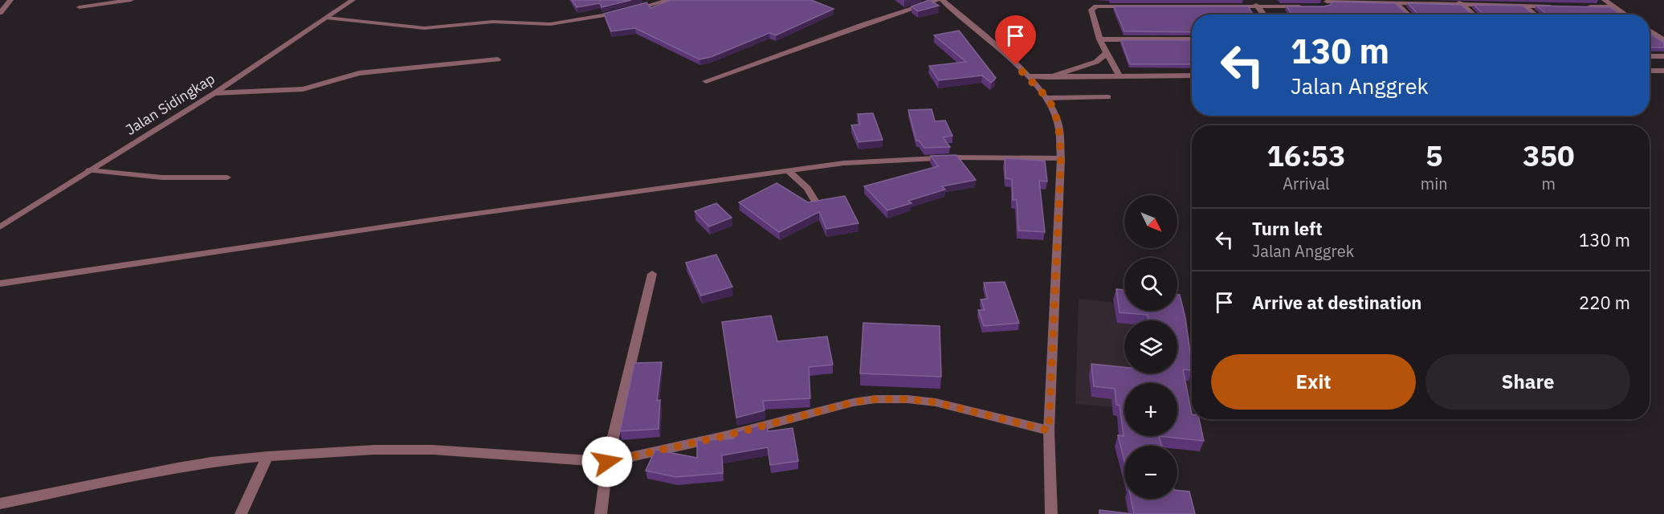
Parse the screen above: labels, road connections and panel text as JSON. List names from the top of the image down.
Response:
{
  "streets": {
    "street": ["Jalan Sidingkap"]
  },
  "north": "bottom right",
  "page": {
    "turn": ["130 m", "Jalan Anggrek"],
    "eta": [
      "16:53",
      "Arrival",
      "5",
      "min",
      "350",
      "m"
    ],
    "map_buttons": ["+", "−"],
    "list": [
      {
        "name": "Turn left",
        "note": "Jalan Anggrek",
        "value": "130 m"
      },
      {
        "name": "Arrive at destination",
        "value": "220 m"
      }
    ],
    "buttons": ["Exit", "Share"]
  }
}
